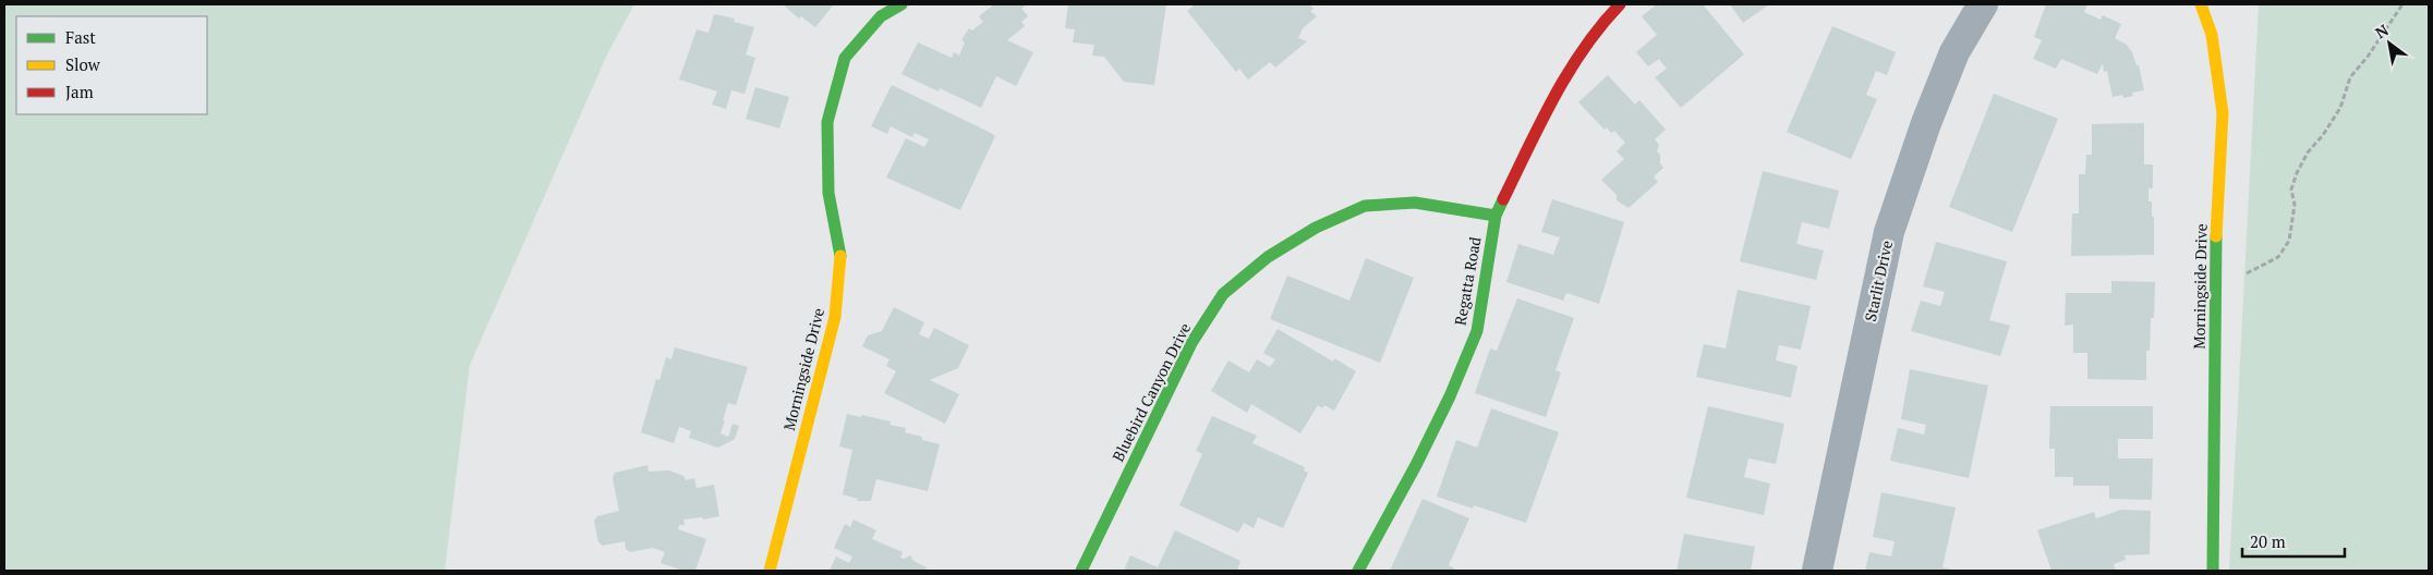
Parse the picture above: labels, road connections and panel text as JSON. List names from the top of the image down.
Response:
{
  "streets": {
    "street": [
      "Regatta Road",
      "Starlit Drive",
      "Morningside Drive",
      "Bluebird Canyon Drive"
    ]
  },
  "crossings": [
    ["Regatta Road", "Bluebird Canyon Drive"]
  ],
  "legend": ["Fast", "Slow", "Jam"],
  "scale_bar": "20 m",
  "north": "top left"
}
